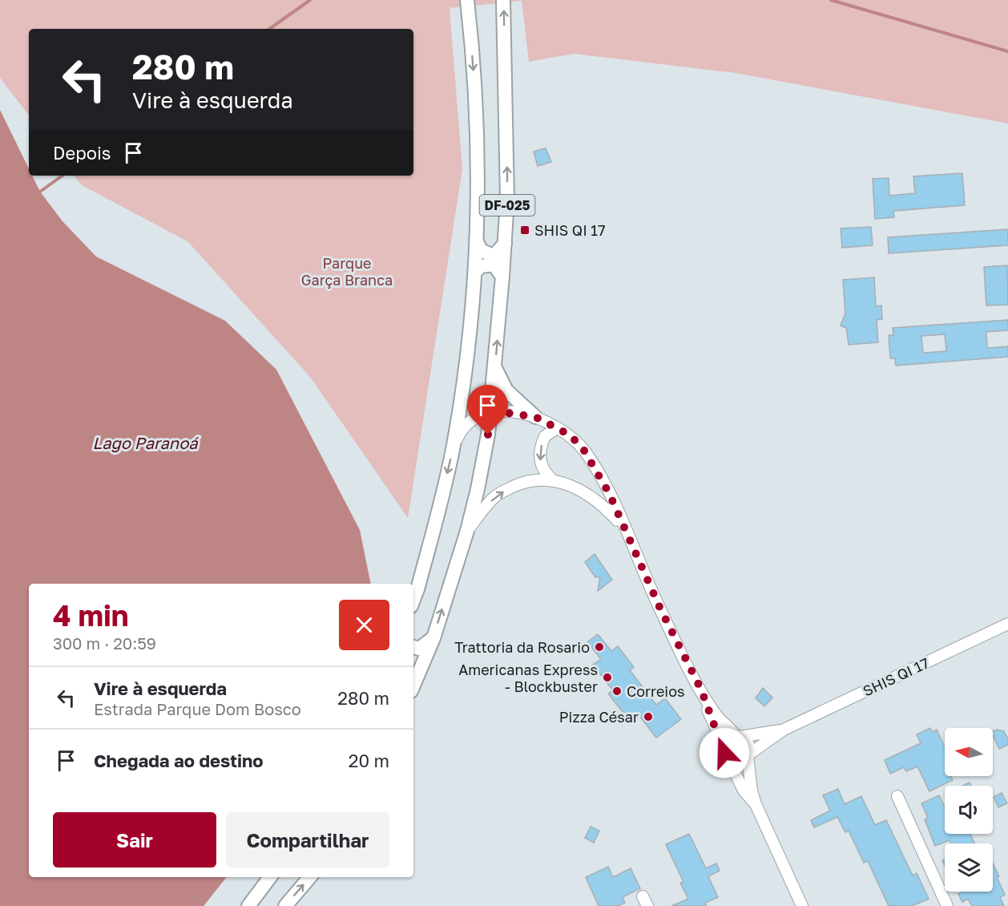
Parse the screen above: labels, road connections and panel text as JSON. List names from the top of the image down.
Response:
{
  "streets": {
    "main road": ["DF-025"],
    "street": ["SHIS QI 17"]
  },
  "water": ["Lago Paranoá"],
  "parks": ["Parque Garça Branca"],
  "places": {
    "transit": ["SHIS QI 17"],
    "other": [
      "Trattoria da Rosario",
      "Americanas Express - Blockbuster",
      "Correios",
      "Pizza César"
    ]
  },
  "north": "left",
  "page": {
    "turn": ["280 m", "Vire à esquerda"],
    "then": "Depois",
    "heading": ["4 min", "300 m · 20:59"],
    "list": [
      {
        "name": "Vire à esquerda",
        "note": "Estrada Parque Dom Bosco",
        "value": "280 m"
      },
      {
        "name": "Chegada ao destino",
        "value": "20 m"
      }
    ],
    "buttons": ["Sair", "Compartilhar"]
  }
}
